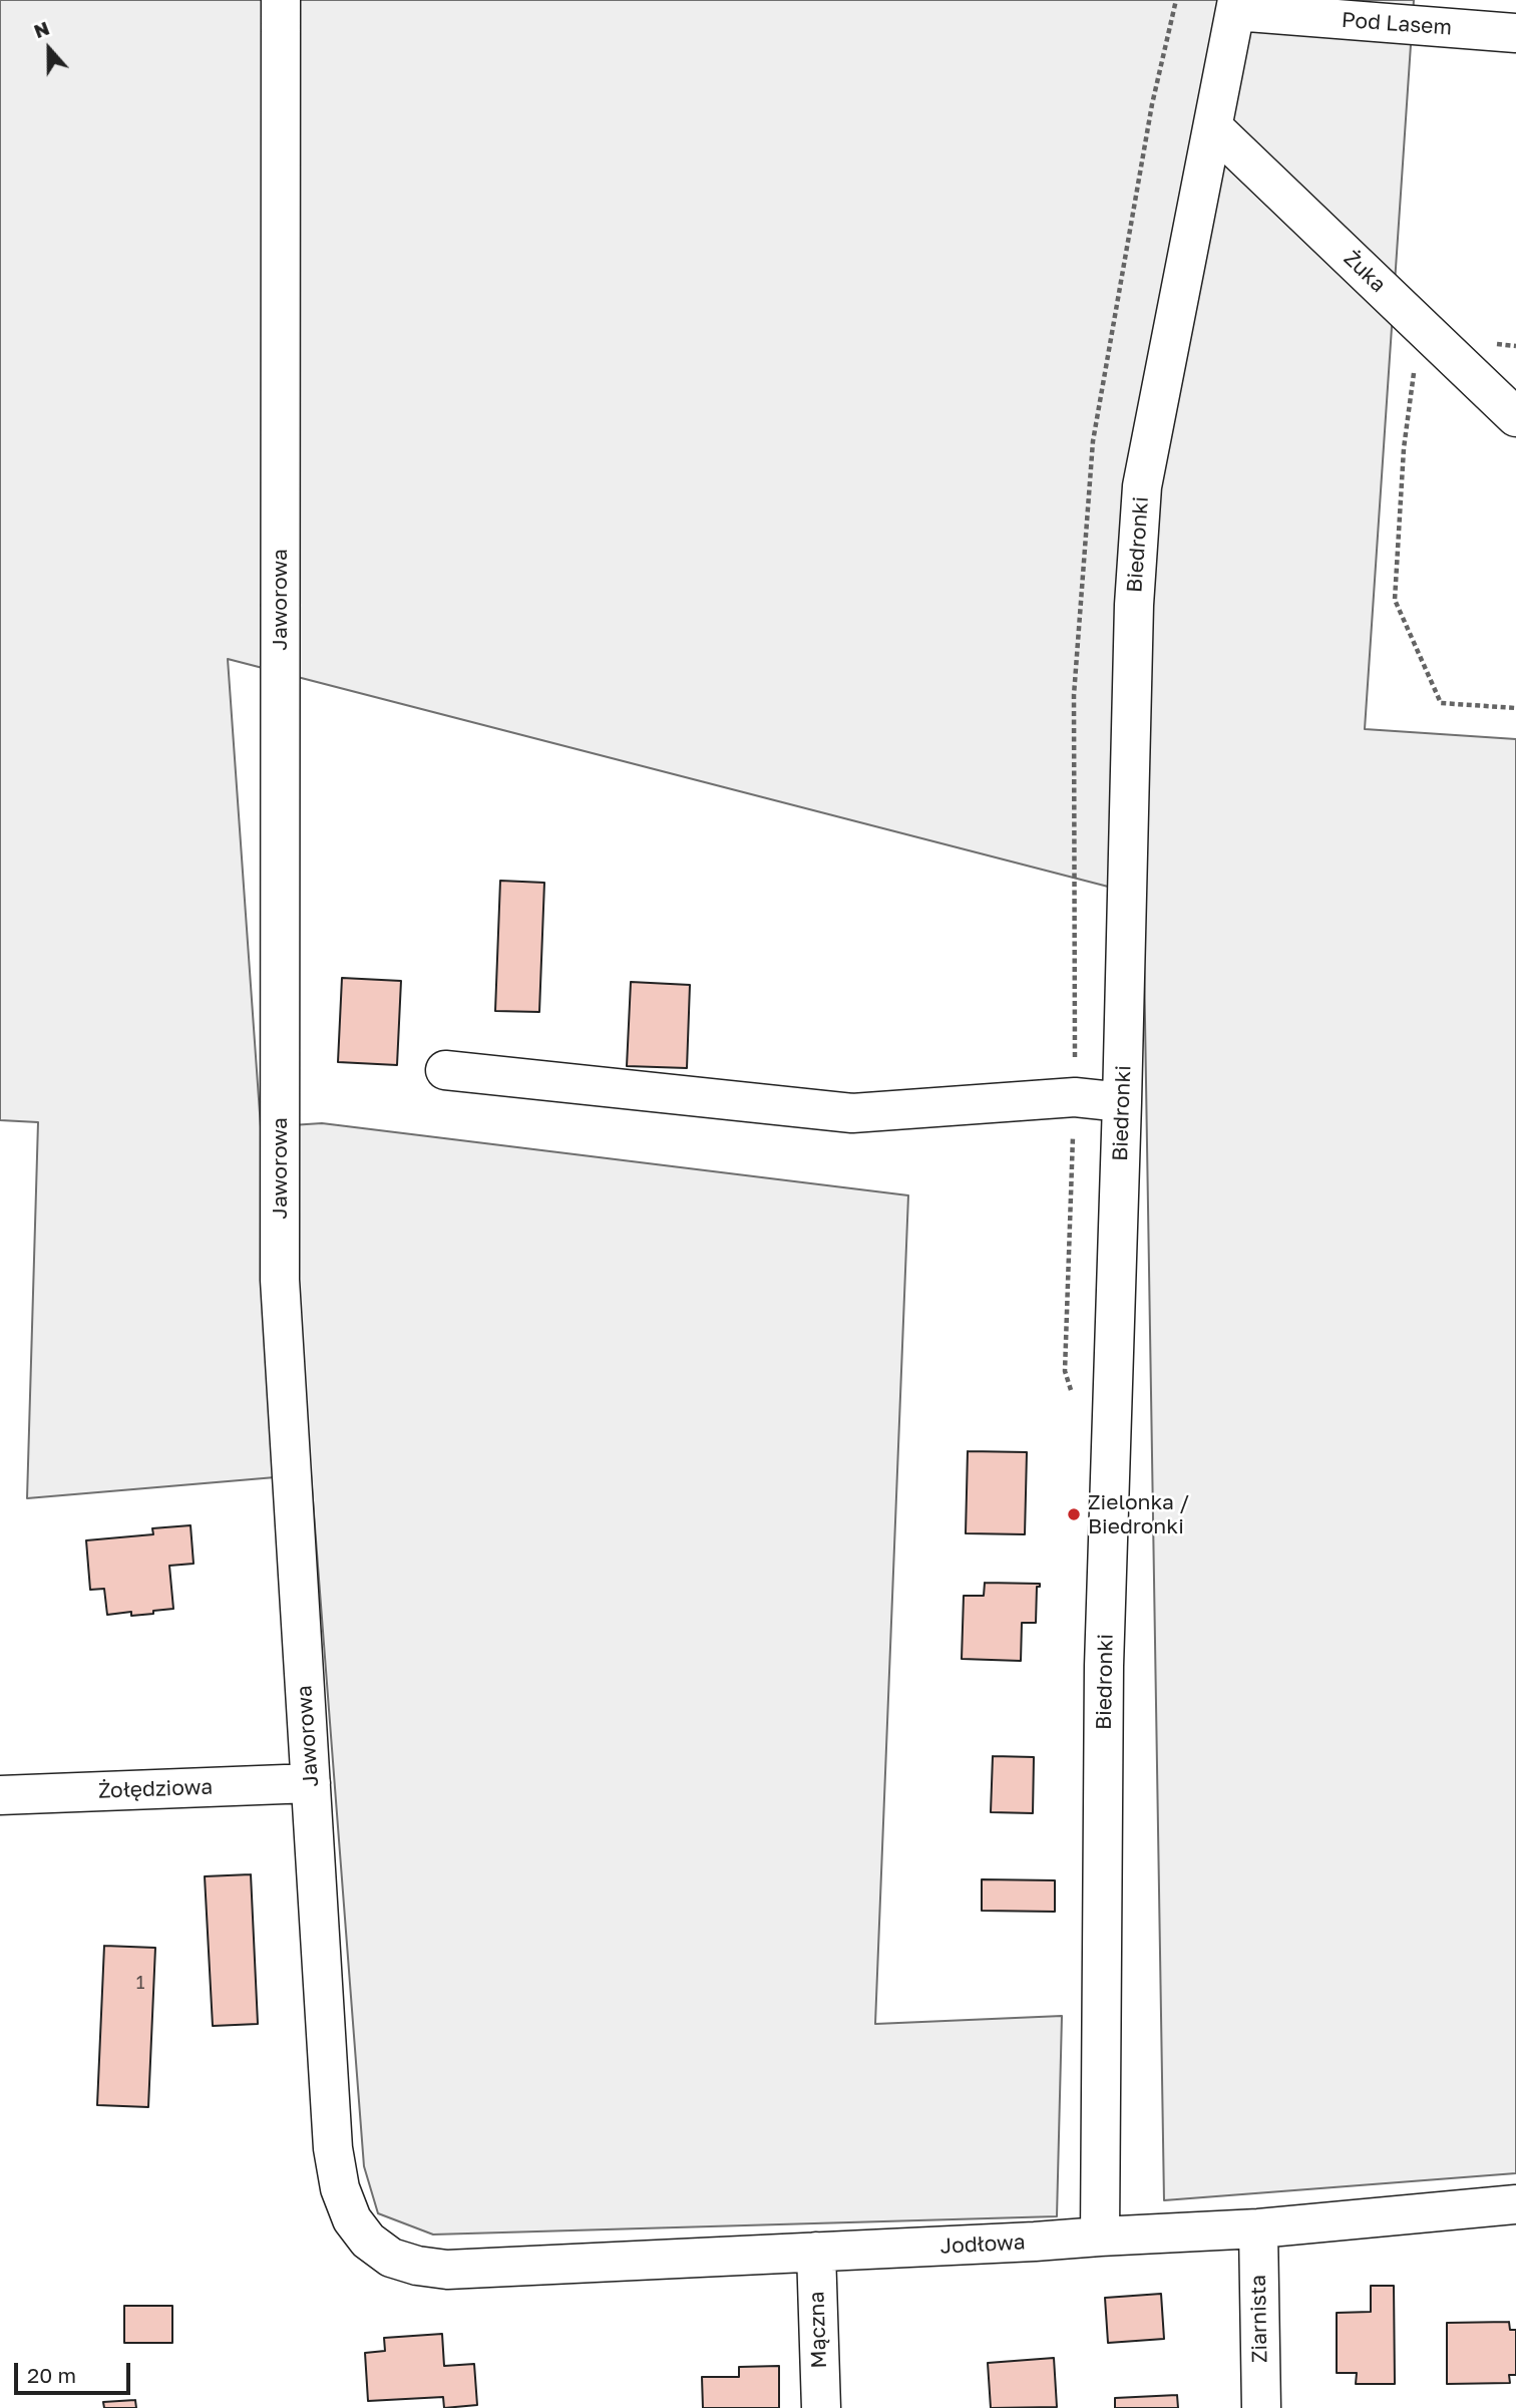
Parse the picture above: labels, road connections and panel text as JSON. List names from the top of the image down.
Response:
{
  "streets": {
    "street": [
      "Pod Lasem",
      "Żuka",
      "Biedronki",
      "Jaworowa",
      "Żołędziowa",
      "Jodłowa",
      "Ziarnista",
      "Mączna"
    ]
  },
  "crossings": [
    ["Pod Lasem", "Biedronki"],
    ["Żuka", "Biedronki"],
    ["Biedronki", "Jodłowa"],
    ["Jaworowa", "Żołędziowa"],
    ["Jaworowa", "Jodłowa"],
    ["Jodłowa", "Ziarnista"],
    ["Jodłowa", "Mączna"]
  ],
  "places": ["Zielonka / Biedronki"],
  "house_numbers": ["1"],
  "scale_bar": "20 m",
  "north": "top"
}
